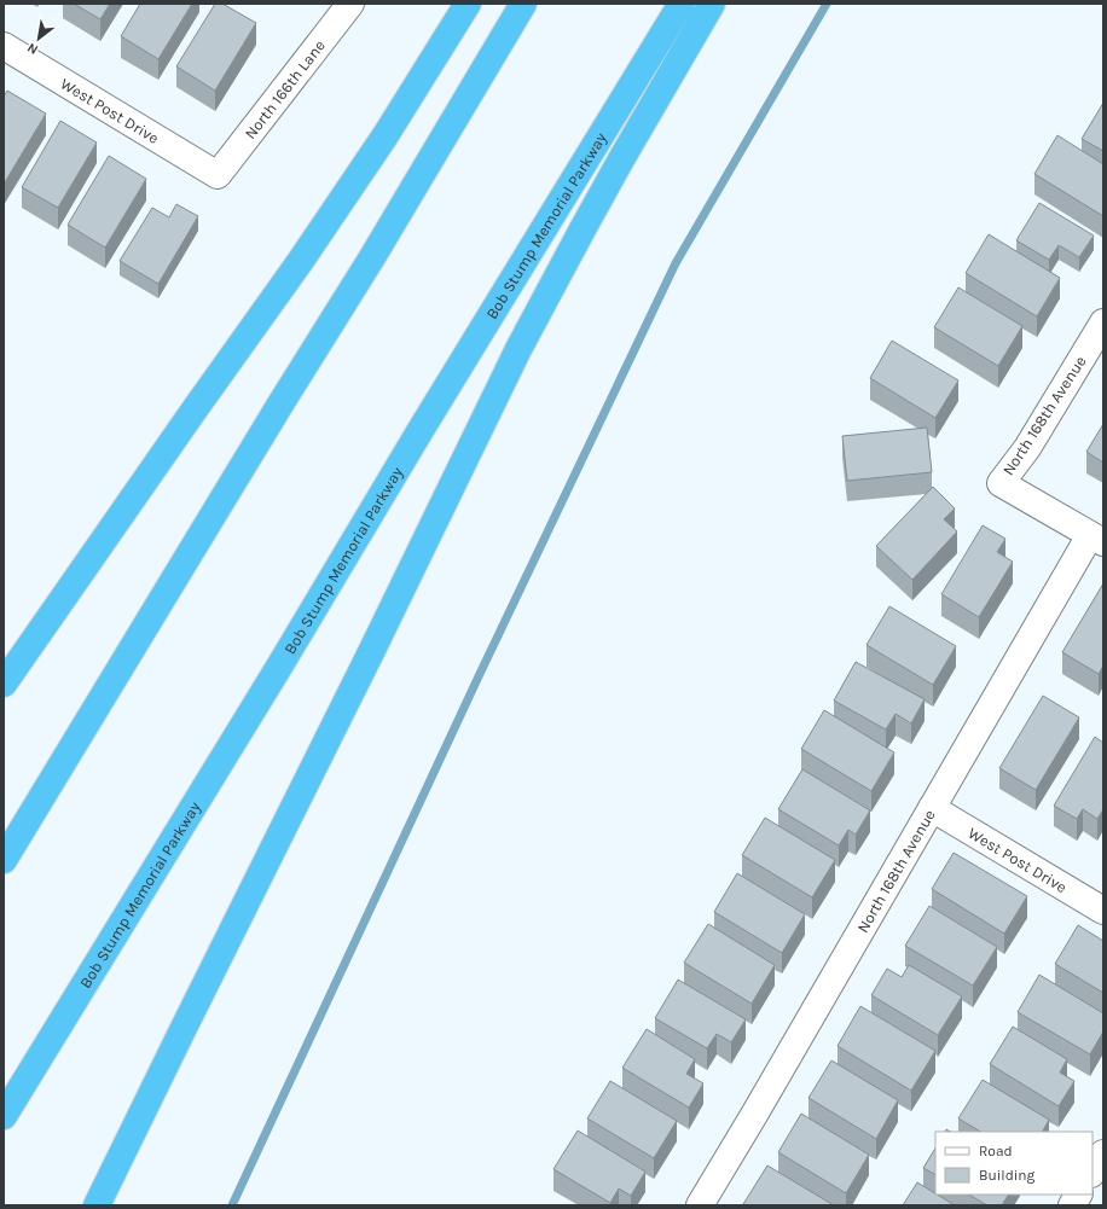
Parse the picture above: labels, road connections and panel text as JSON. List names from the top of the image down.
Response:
{
  "streets": {
    "highway": ["Bob Stump Memorial Parkway"],
    "street": ["North 166th Lane", "West Post Drive", "North 168th Avenue"]
  },
  "crossings": [
    ["North 166th Lane", "West Post Drive"],
    ["West Post Drive", "North 168th Avenue"]
  ],
  "legend": ["Road", "Building"],
  "north": "bottom left"
}
